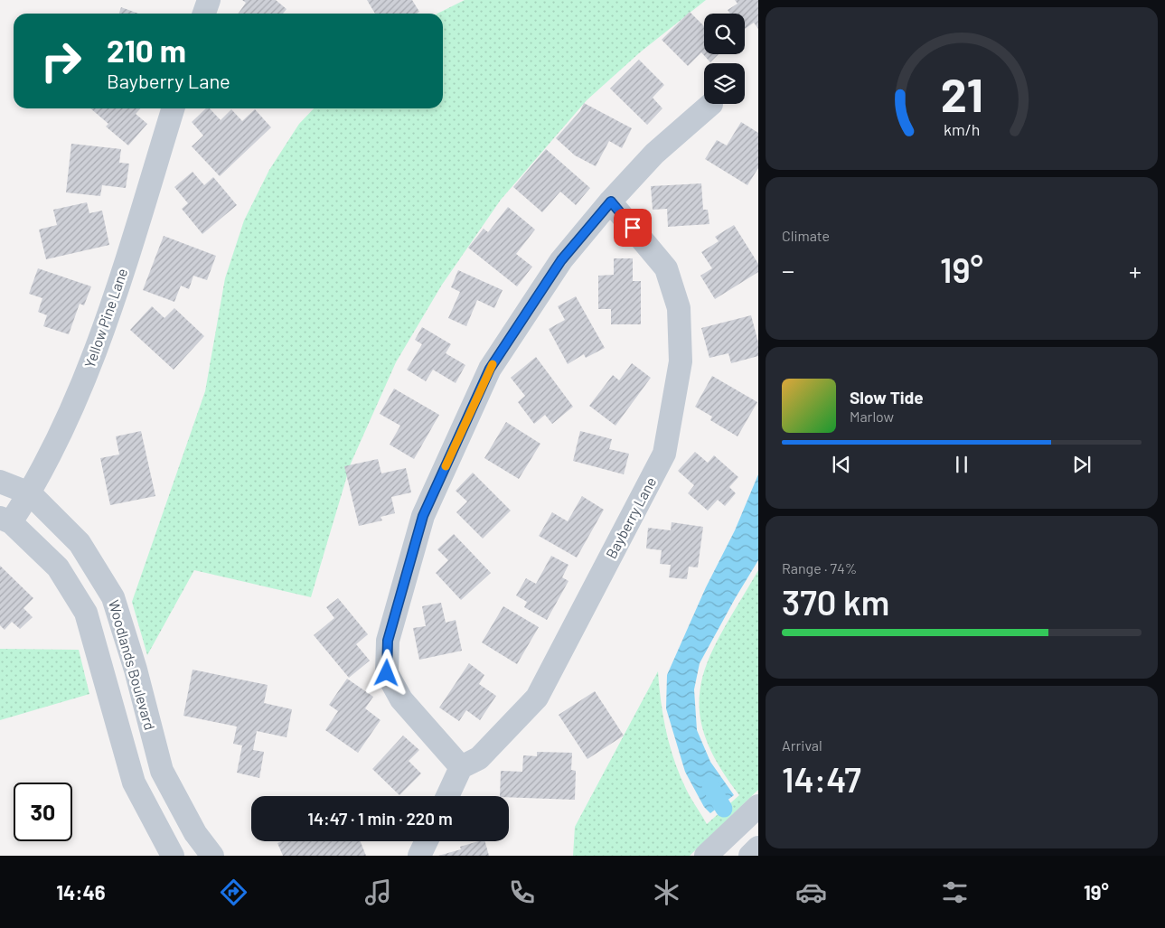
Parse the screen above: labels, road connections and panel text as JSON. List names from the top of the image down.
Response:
{
  "streets": {
    "street": ["Yellow Pine Lane", "Bayberry Lane", "Woodlands Boulevard"]
  },
  "crossings": [
    ["Yellow Pine Lane", "Woodlands Boulevard"]
  ],
  "page": {
    "turn": ["210 m", "Bayberry Lane"],
    "tile": [
      "Climate",
      ["Range · 74%", "370 km"],
      ["Arrival", "14:47"]
    ],
    "heat": ["−", "19°", "+"],
    "song": ["Slow Tide", "Marlow"],
    "limit": "30",
    "trip": "14:47 · 1 min · 220 m",
    "tabs": ["14:46", "19°"],
    "gauge": ["21", "km/h"]
  }
}
